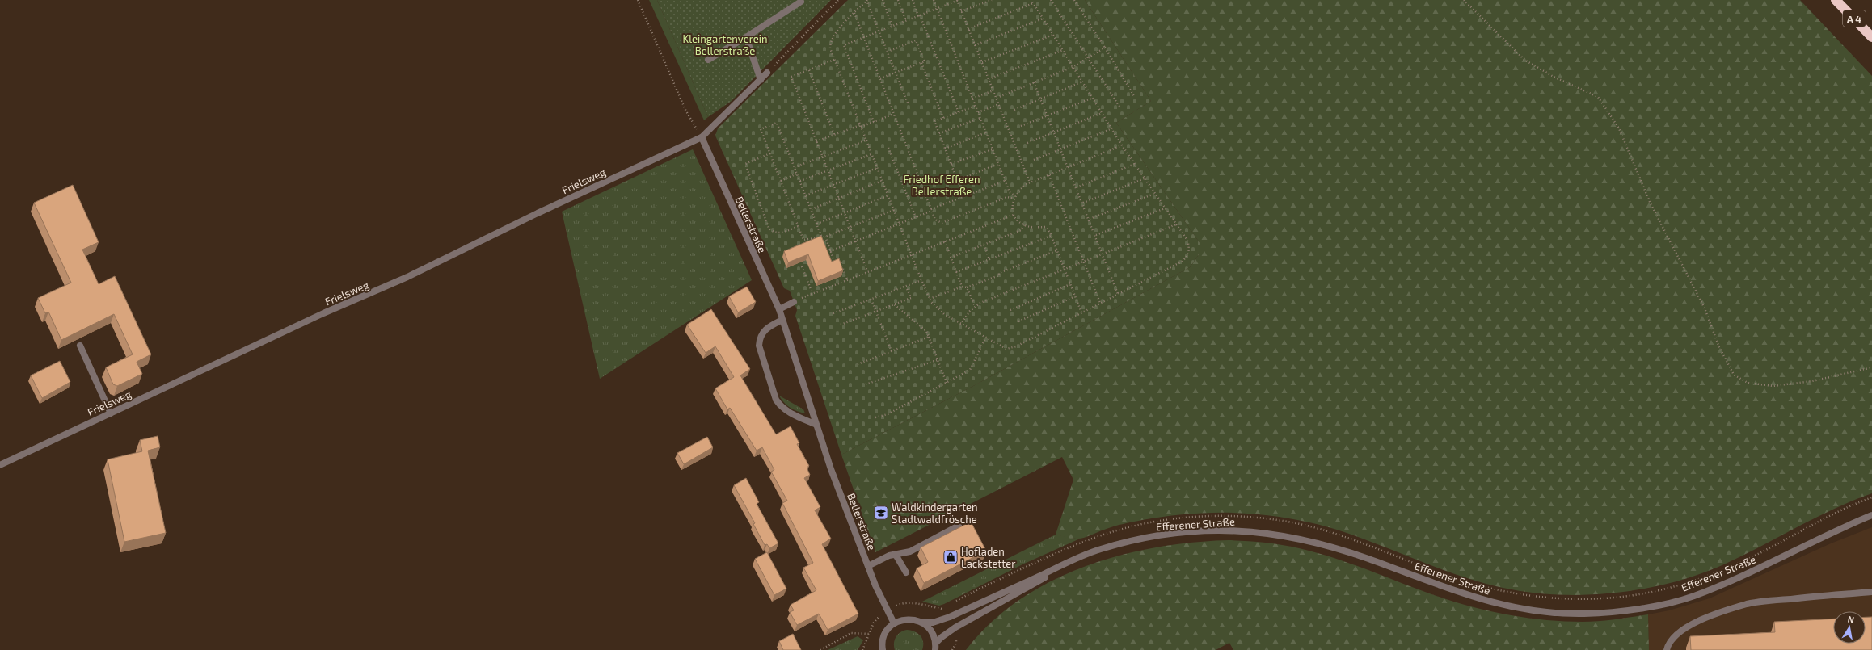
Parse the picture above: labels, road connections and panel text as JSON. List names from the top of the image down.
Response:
{
  "streets": {
    "highway": ["A 4"],
    "street": ["Frielsweg", "Bellerstraße", "Efferener Straße"]
  },
  "crossings": [
    ["Frielsweg", "Bellerstraße"]
  ],
  "parks": ["Kleingartenverein Bellerstraße", "Friedhof Efferen Bellerstraße"],
  "places": {
    "school or university": ["Waldkindergarten Stadtwaldfrösche"],
    "shop": ["Hofladen Lackstetter"]
  },
  "north": "top"
}
